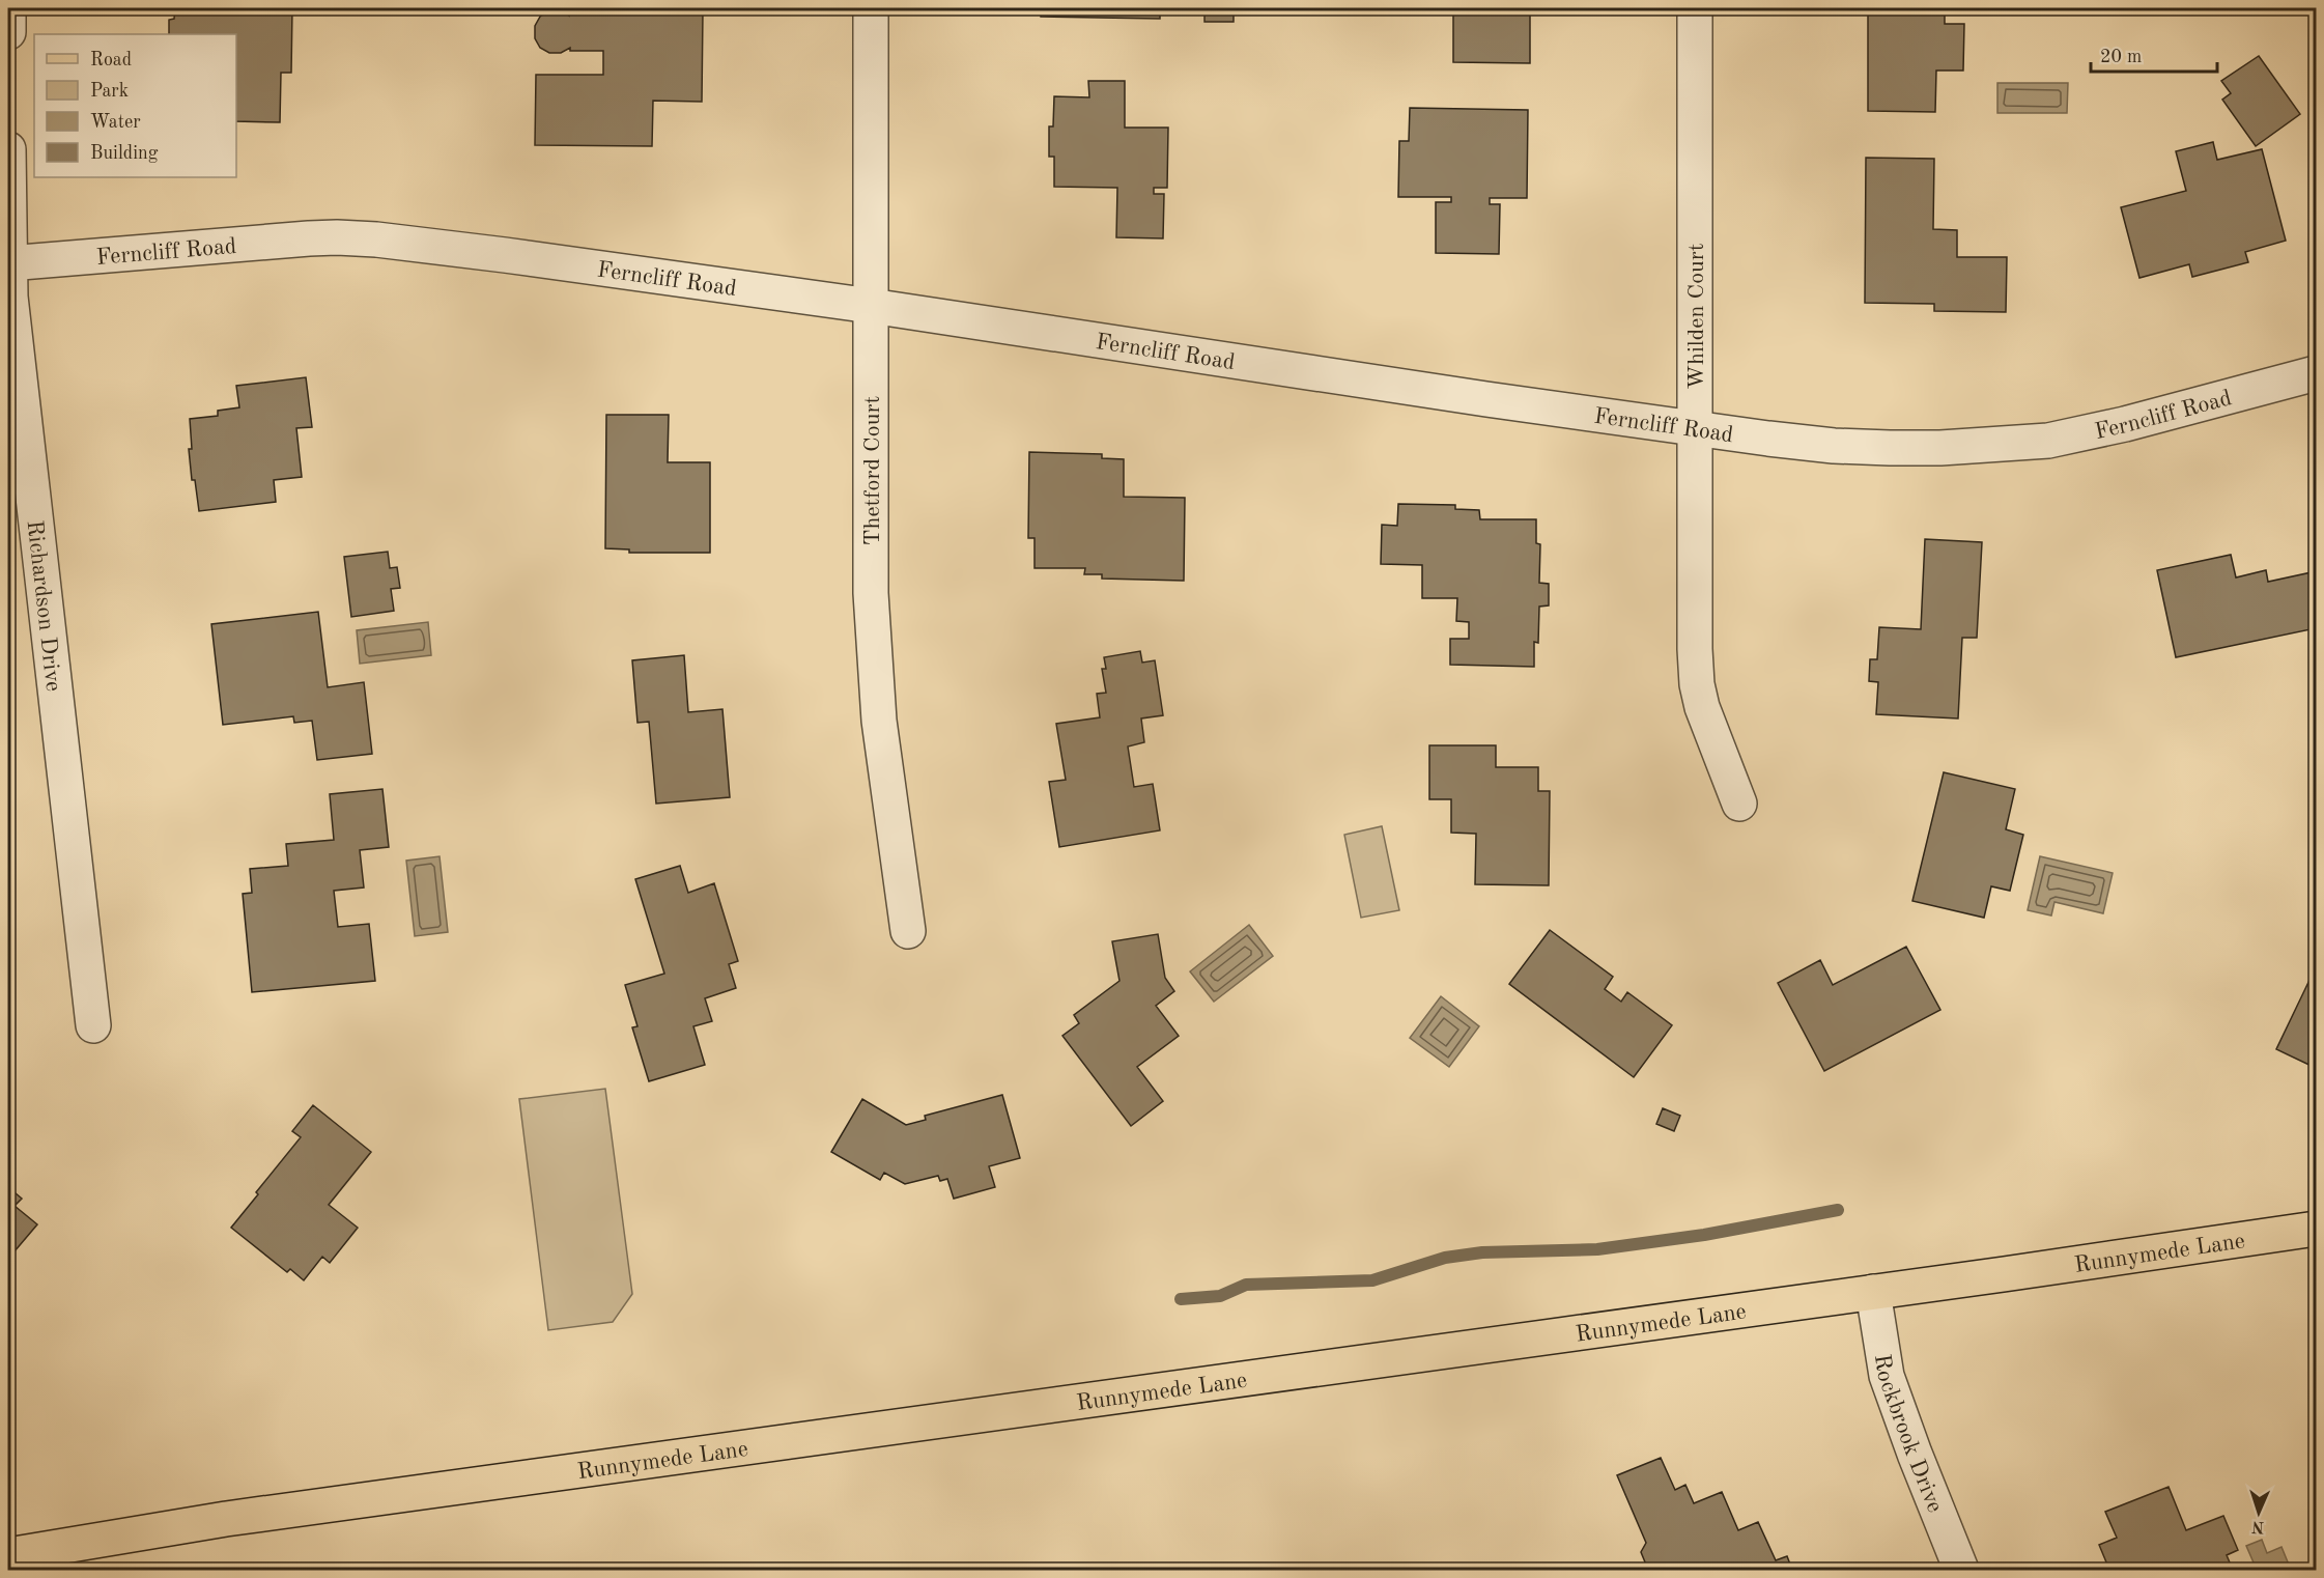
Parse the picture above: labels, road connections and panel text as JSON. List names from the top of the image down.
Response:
{
  "streets": {
    "main road": ["Runnymede Lane"],
    "street": [
      "Ferncliff Road",
      "Whilden Court",
      "Thetford Court",
      "Richardson Drive",
      "Rockbrook Drive"
    ]
  },
  "crossings": [
    ["Ferncliff Road", "Whilden Court"],
    ["Ferncliff Road", "Thetford Court"],
    ["Ferncliff Road", "Richardson Drive"],
    ["Runnymede Lane", "Rockbrook Drive"]
  ],
  "legend": [
    "Road",
    "Park",
    "Water",
    "Building"
  ],
  "scale_bar": "20 m",
  "north": "bottom"
}
